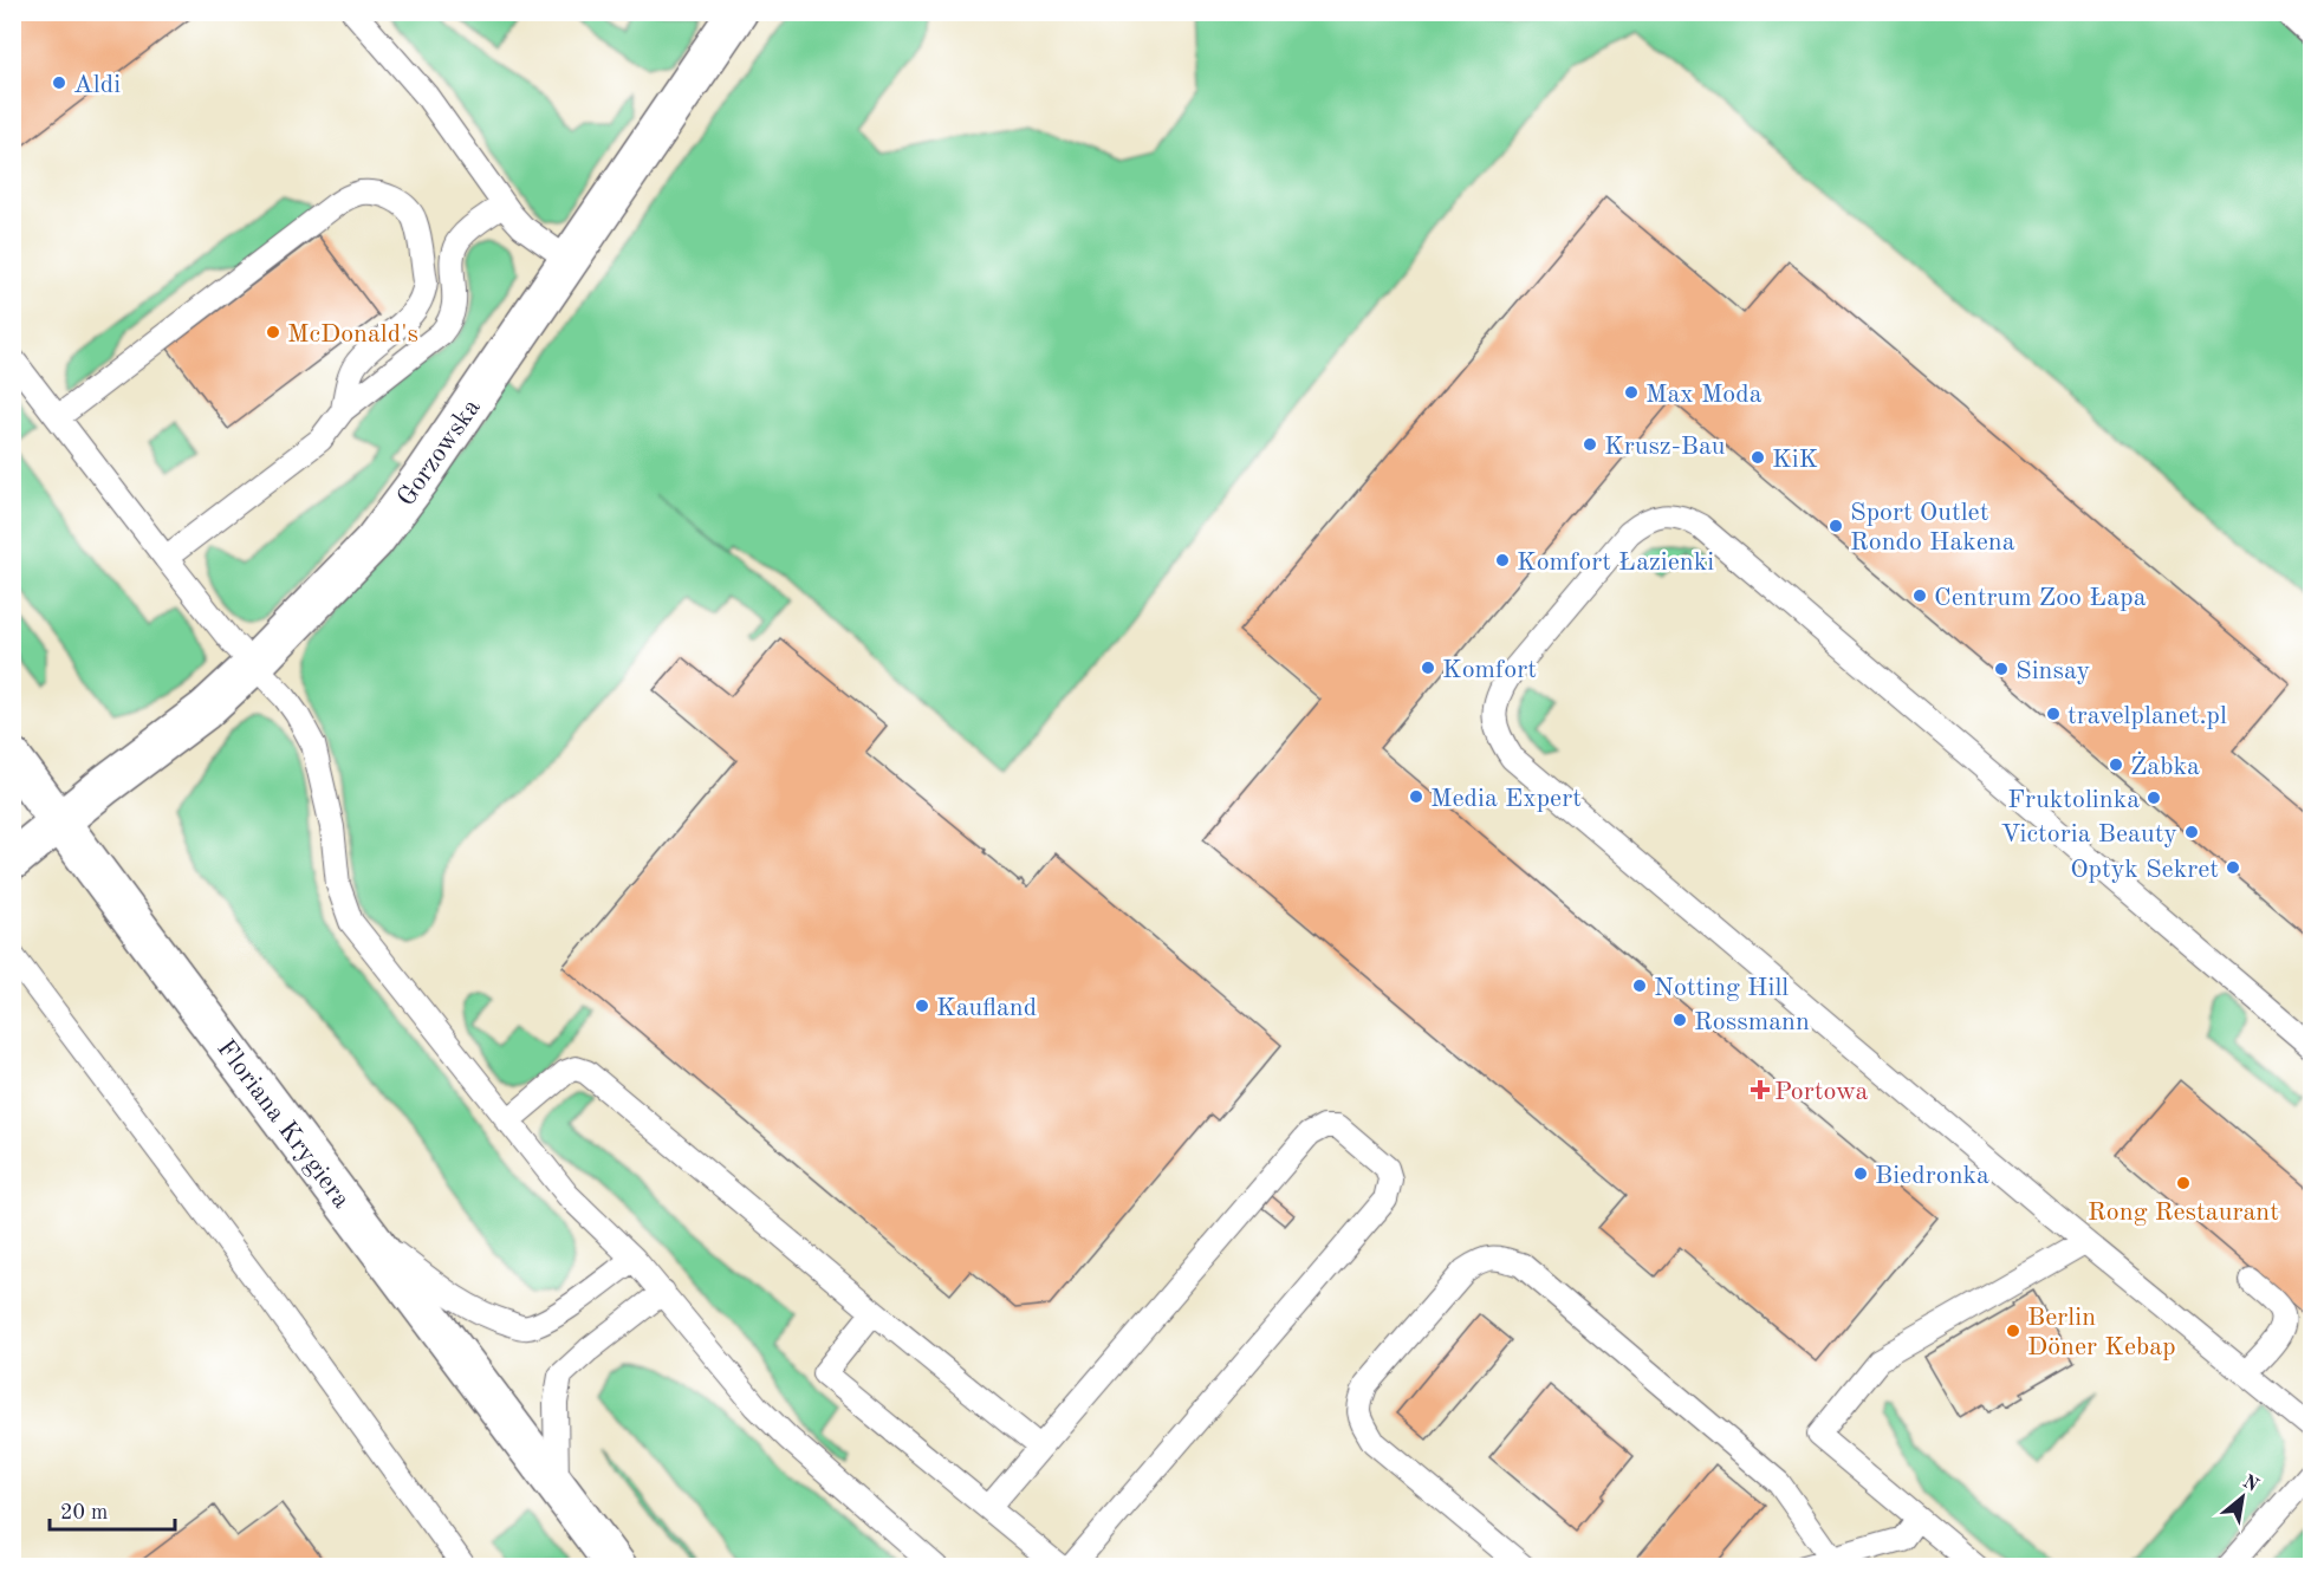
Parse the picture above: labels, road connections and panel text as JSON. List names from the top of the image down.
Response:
{
  "streets": {
    "street": ["Gorzowska", "Floriana Krygiera"]
  },
  "crossings": [
    ["Gorzowska", "Floriana Krygiera"]
  ],
  "places": {
    "other": [
      "Aldi",
      "McDonald's",
      "Max Moda",
      "Krusz-Bau",
      "KiK",
      "Sport Outlet Rondo Hakena",
      "Komfort Łazienki",
      "Centrum Zoo Łapa",
      "Komfort",
      "Sinsay",
      "travelplanet.pl",
      "Żabka",
      "Media Expert",
      "Fruktolinka",
      "Victoria Beauty",
      "Optyk Sekret",
      "Notting Hill",
      "Kaufland",
      "Rossmann",
      "Biedronka",
      "Rong Restaurant",
      "Berlin Döner Kebap"
    ],
    "health": ["Portowa"]
  },
  "scale_bar": "20 m",
  "north": "top right"
}
